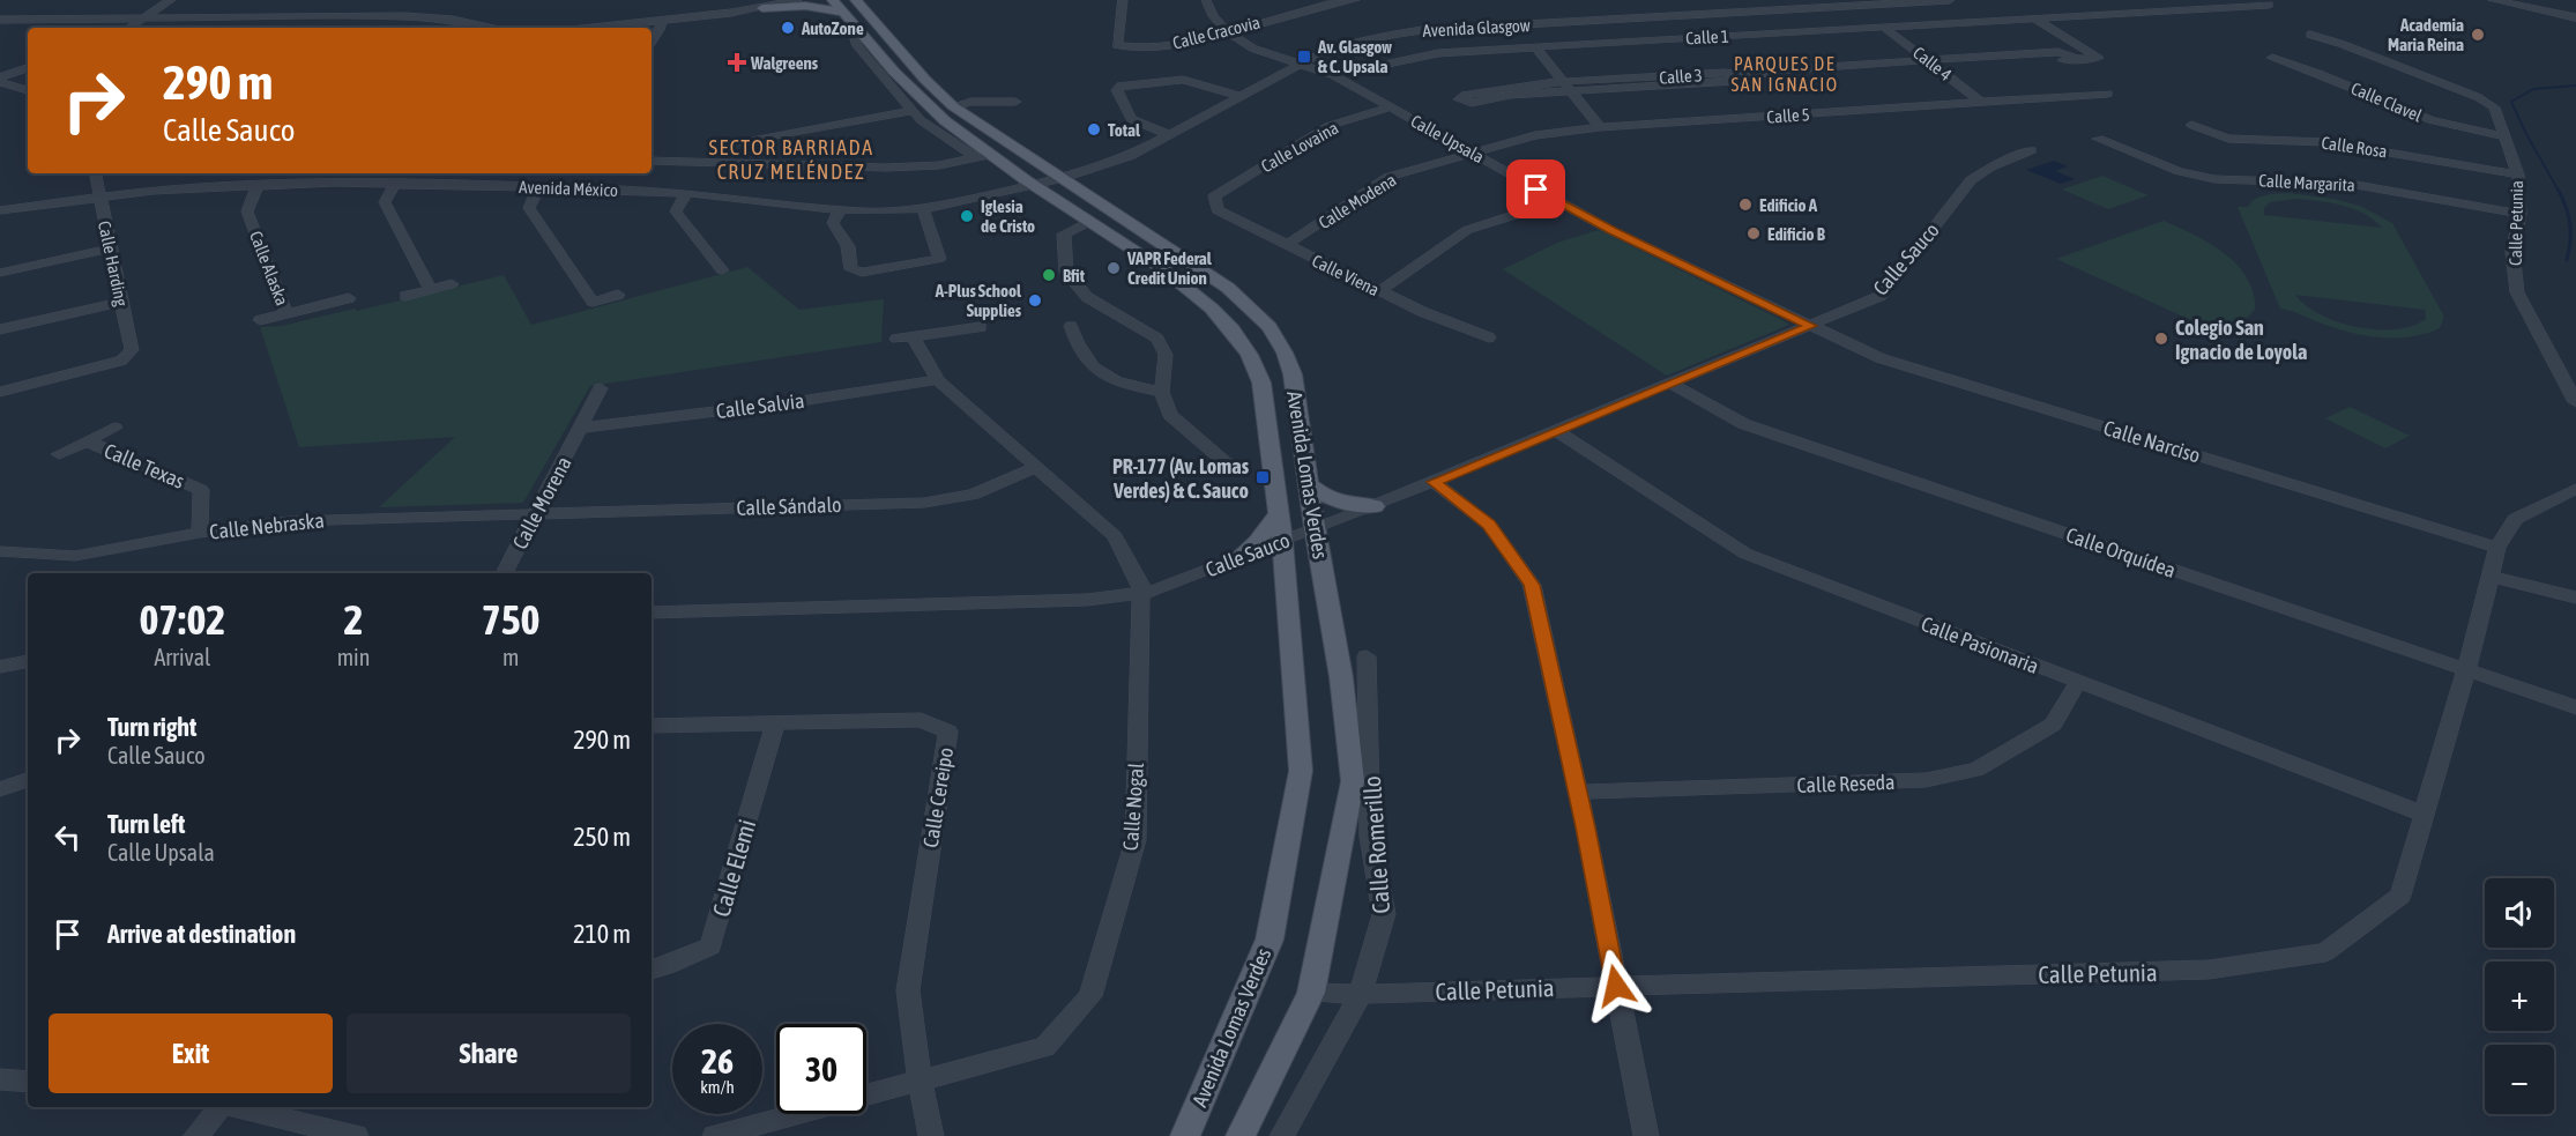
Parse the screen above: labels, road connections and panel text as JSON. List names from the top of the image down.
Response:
{
  "streets": {
    "main road": ["Avenida Lomas Verdes"],
    "street": [
      "Avenida Glasgow",
      "Calle Cracovia",
      "Calle 1",
      "Calle 4",
      "Calle Clavel",
      "Calle 5",
      "Calle Upsala",
      "Calle Lovaina",
      "Calle Rosa",
      "Calle Margarita",
      "Avenida México",
      "Calle Modena",
      "Calle Petunia",
      "Calle Sauco",
      "Calle Harding",
      "Calle Alaska",
      "Calle Viena",
      "Calle Salvia",
      "Calle Narciso",
      "Calle Texas",
      "Calle Morena",
      "Calle Sándalo",
      "Calle Nebraska",
      "Calle Orquídea",
      "Calle Pasionaria",
      "Calle Reseda",
      "Calle Cereipo",
      "Calle Nogal",
      "Calle Romerillo",
      "Calle Elemi"
    ]
  },
  "crossings": [
    ["Avenida Glasgow", "Calle Upsala"],
    ["Avenida Glasgow", "Avenida México"],
    ["Avenida Glasgow", "Avenida Lomas Verdes"],
    ["Calle Cracovia", "Calle Upsala"],
    ["Calle 1", "Calle 4"],
    ["Calle 4", "Calle 5"],
    ["Calle Clavel", "Calle Petunia"],
    ["Calle 5", "Calle Upsala"],
    ["Calle 5", "Calle Modena"],
    ["Calle Upsala", "Calle Lovaina"],
    ["Calle Upsala", "Calle Modena"],
    ["Calle Upsala", "Calle Sauco"],
    ["Calle Upsala", "Calle Narciso"],
    ["Calle Lovaina", "Calle Viena"],
    ["Calle Rosa", "Calle Petunia"],
    ["Calle Margarita", "Calle Petunia"],
    ["Avenida México", "Calle Harding"],
    ["Avenida México", "Calle Alaska"],
    ["Avenida México", "Avenida Lomas Verdes"],
    ["Calle Modena", "Calle Viena"],
    ["Calle Petunia", "Calle Narciso"],
    ["Calle Petunia", "Avenida Lomas Verdes"],
    ["Calle Petunia", "Calle Orquídea"],
    ["Calle Petunia", "Calle Pasionaria"],
    ["Calle Petunia", "Calle Romerillo"],
    ["Calle Sauco", "Calle Narciso"],
    ["Calle Sauco", "Avenida Lomas Verdes"],
    ["Calle Sauco", "Calle Orquídea"],
    ["Calle Sauco", "Calle Pasionaria"],
    ["Calle Sauco", "Calle Nogal"],
    ["Calle Salvia", "Calle Morena"],
    ["Calle Salvia", "Calle Nogal"],
    ["Calle Texas", "Calle Nebraska"],
    ["Calle Morena", "Calle Sándalo"],
    ["Calle Morena", "Calle Nebraska"],
    ["Calle Sándalo", "Calle Nebraska"],
    ["Calle Sándalo", "Calle Nogal"],
    ["Calle Pasionaria", "Calle Reseda"],
    ["Calle Cereipo", "Calle Nogal"],
    ["Calle Cereipo", "Calle Elemi"]
  ],
  "districts": ["PARQUES DE SAN IGNACIO", "SECTOR BARRIADA CRUZ MELÉNDEZ"],
  "places": {
    "other": [
      "AutoZone",
      "Academia Maria Reina",
      "Total",
      "Edificio A",
      "Iglesia de Cristo",
      "Edificio B",
      "VAPR Federal Credit Union",
      "Bfit",
      "A-Plus School Supplies",
      "Colegio San Ignacio de Loyola"
    ],
    "transit": ["Av. Glasgow & C. Upsala", "PR-177 (Av. Lomas Verdes) & C. Sauco"],
    "health": ["Walgreens"]
  },
  "page": {
    "turn": ["290 m", "Calle Sauco"],
    "eta": [
      "07:02",
      "Arrival",
      "2",
      "min",
      "750",
      "m"
    ],
    "list": [
      {
        "name": "Turn right",
        "note": "Calle Sauco",
        "value": "290 m"
      },
      {
        "name": "Turn left",
        "note": "Calle Upsala",
        "value": "250 m"
      },
      {
        "name": "Arrive at destination",
        "value": "210 m"
      }
    ],
    "map_buttons": ["+", "−"],
    "buttons": ["Exit", "Share"],
    "speed": "26 km/h",
    "limit": "30"
  }
}
